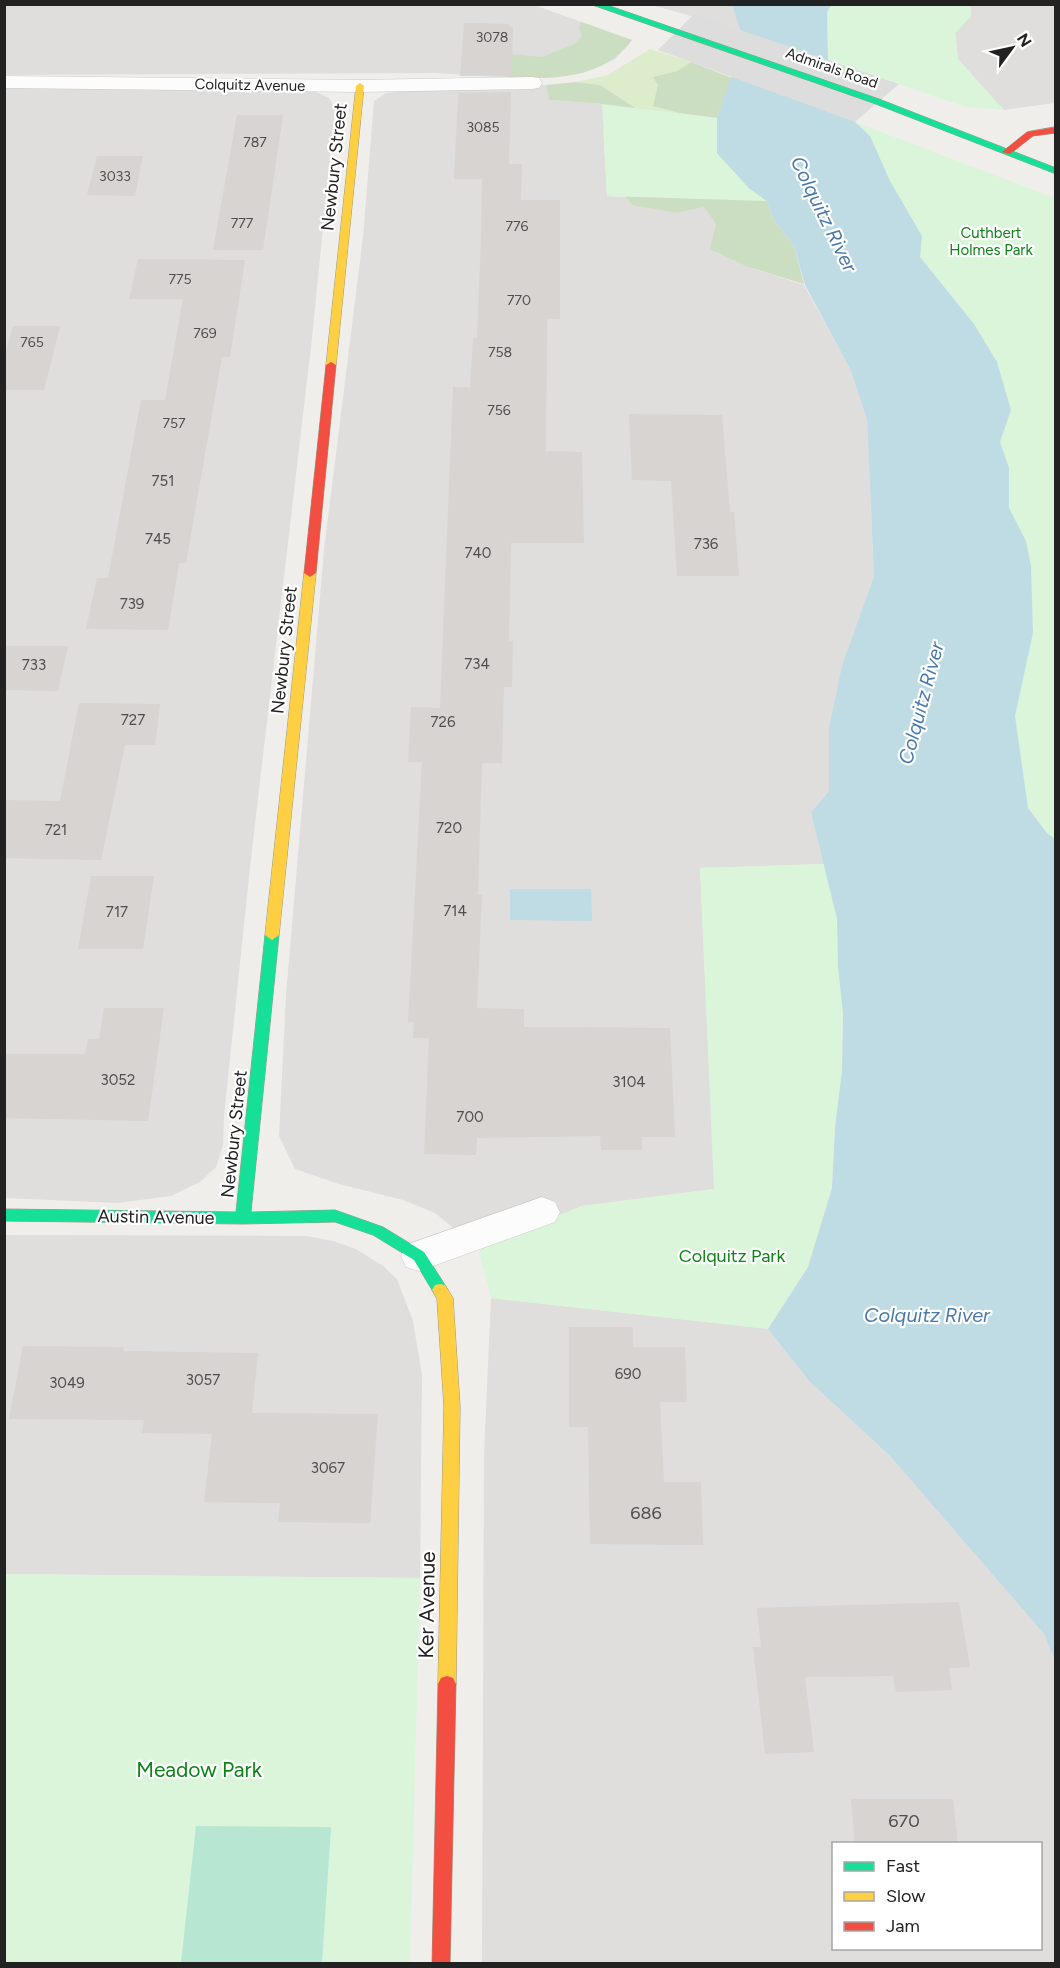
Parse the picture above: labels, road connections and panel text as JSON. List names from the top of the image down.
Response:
{
  "streets": {
    "street": [
      "Admirals Road",
      "Colquitz Avenue",
      "Newbury Street",
      "Austin Avenue",
      "Ker Avenue"
    ]
  },
  "crossings": [
    ["Colquitz Avenue", "Newbury Street"],
    ["Newbury Street", "Austin Avenue"],
    ["Austin Avenue", "Ker Avenue"]
  ],
  "water": ["Colquitz River"],
  "parks": ["Cuthbert Holmes Park", "Colquitz Park", "Meadow Park"],
  "house_numbers": [
    "3078",
    "3085",
    "787",
    "3033",
    "777",
    "776",
    "775",
    "770",
    "769",
    "765",
    "758",
    "756",
    "757",
    "751",
    "745",
    "736",
    "740",
    "739",
    "734",
    "733",
    "727",
    "726",
    "720",
    "721",
    "714",
    "717",
    "3052",
    "3104",
    "700",
    "690",
    "3057",
    "3049",
    "3067",
    "686",
    "670"
  ],
  "legend": ["Fast", "Slow", "Jam"],
  "north": "top right"
}
